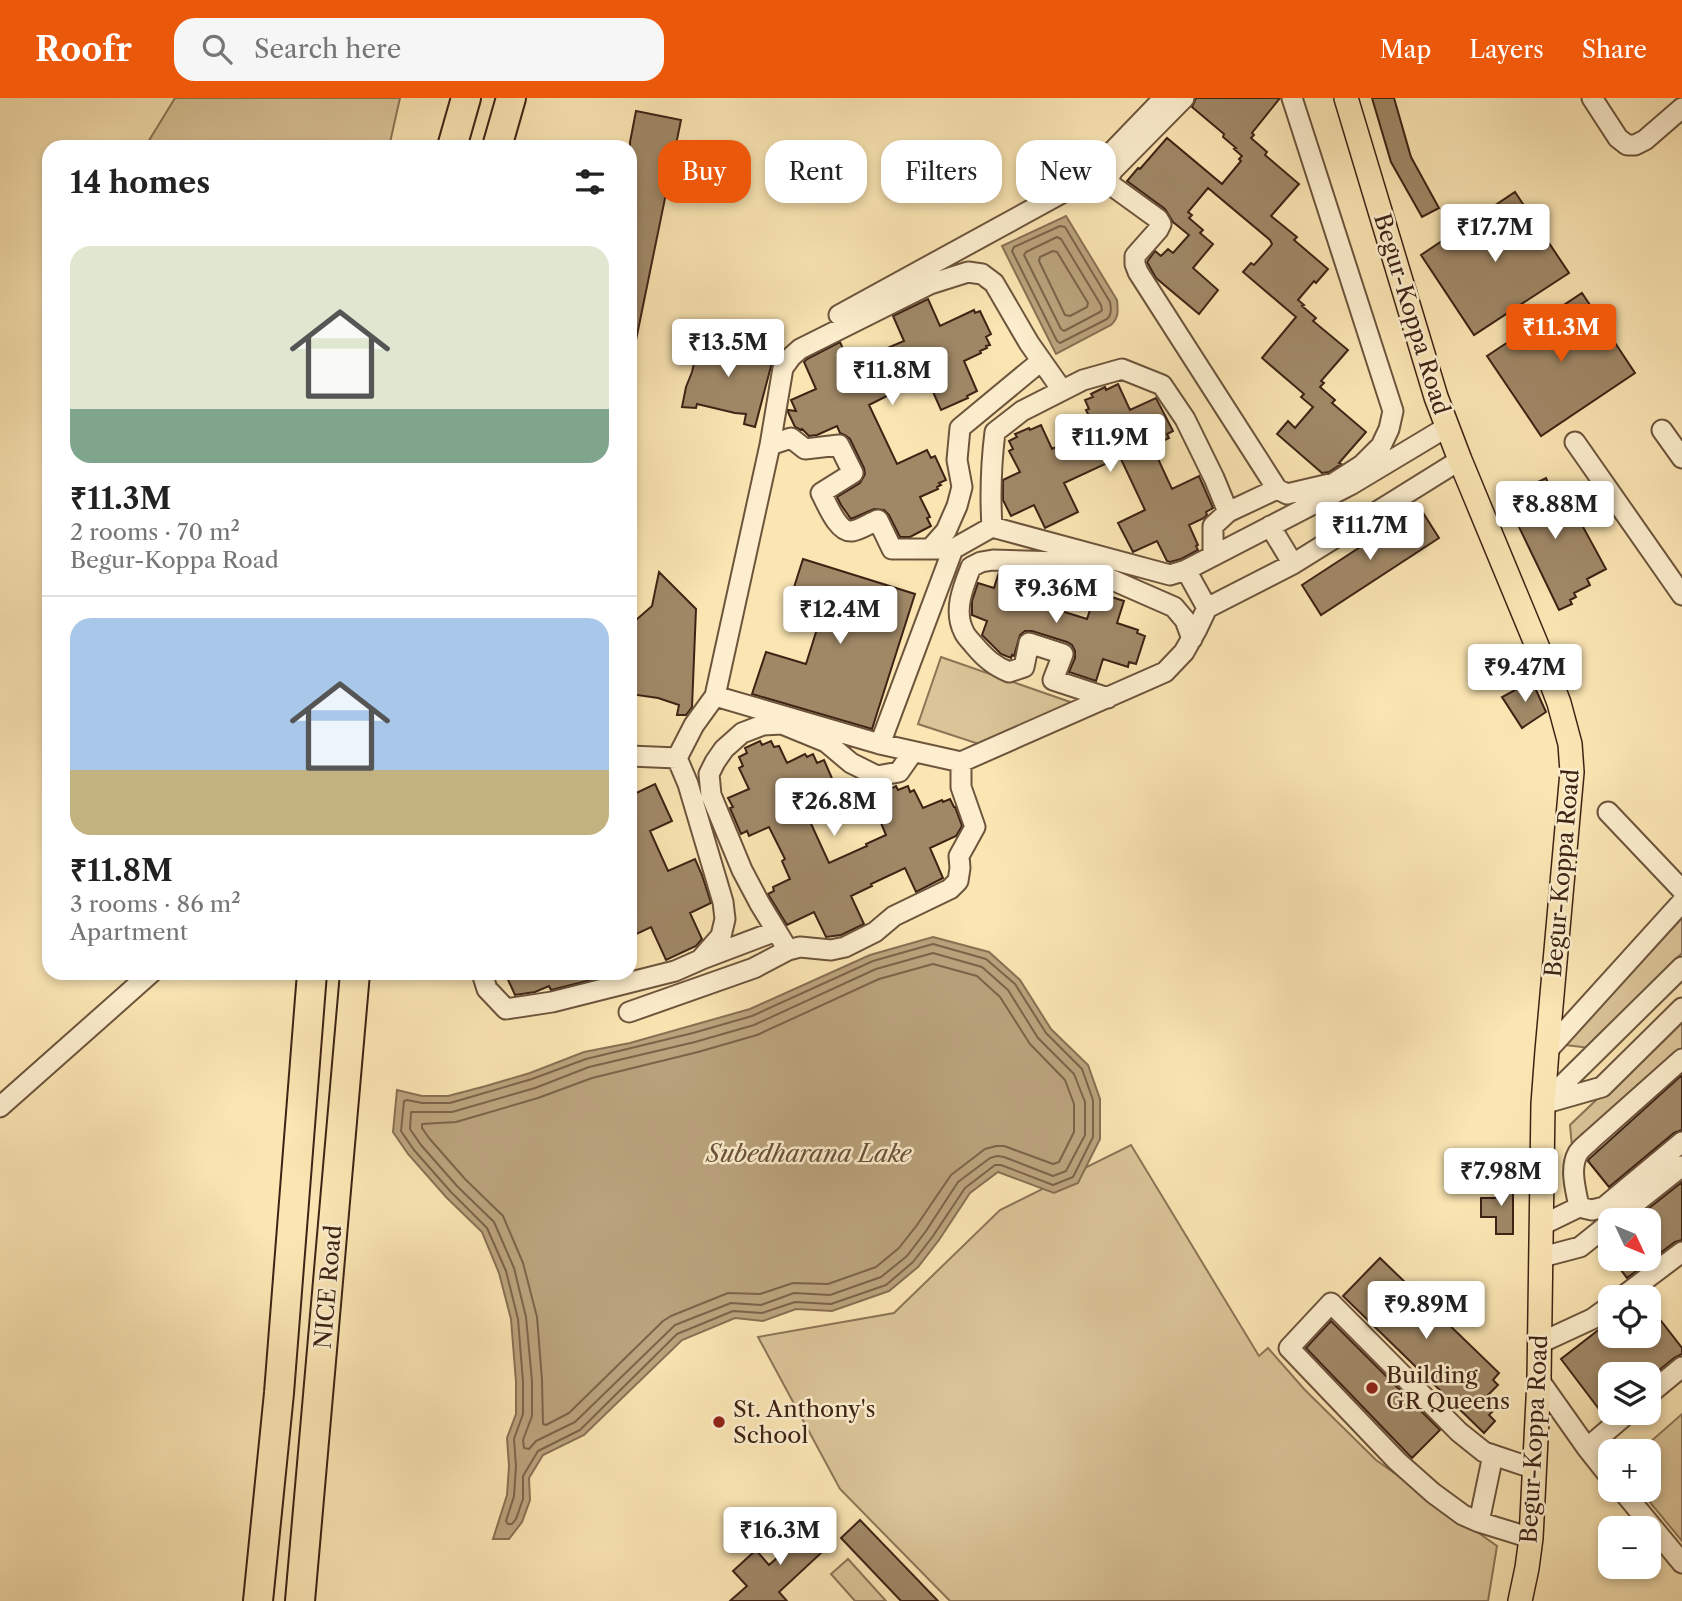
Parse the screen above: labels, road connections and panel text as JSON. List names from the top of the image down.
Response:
{
  "streets": {
    "highway": ["NICE Road"],
    "main road": ["Begur-Koppa Road"]
  },
  "water": ["Subedharana Lake"],
  "places": ["Building GR Queens", "St. Anthony's School"],
  "north": "bottom right",
  "page": {
    "header": "Roofr",
    "search": "Search here",
    "nav": ["Map", "Layers", "Share"],
    "chip": [
      "Buy",
      "Rent",
      "Filters",
      "New"
    ],
    "heading": "14 homes",
    "price": [
      "₹17.7M",
      "₹11.3M",
      "₹13.5M",
      "₹11.8M",
      "₹11.9M",
      "₹8.88M",
      "₹11.7M",
      "₹9.36M",
      "₹12.4M",
      "₹9.47M",
      "₹26.8M",
      "₹7.98M",
      "₹9.89M",
      "₹16.3M"
    ],
    "list": [
      {
        "name": "₹11.3M",
        "note": "2 rooms · 70 m² · Begur-Koppa Road"
      },
      {
        "name": "₹11.8M",
        "note": "3 rooms · 86 m² · Apartment"
      }
    ],
    "map_buttons": ["+", "−"]
  }
}
